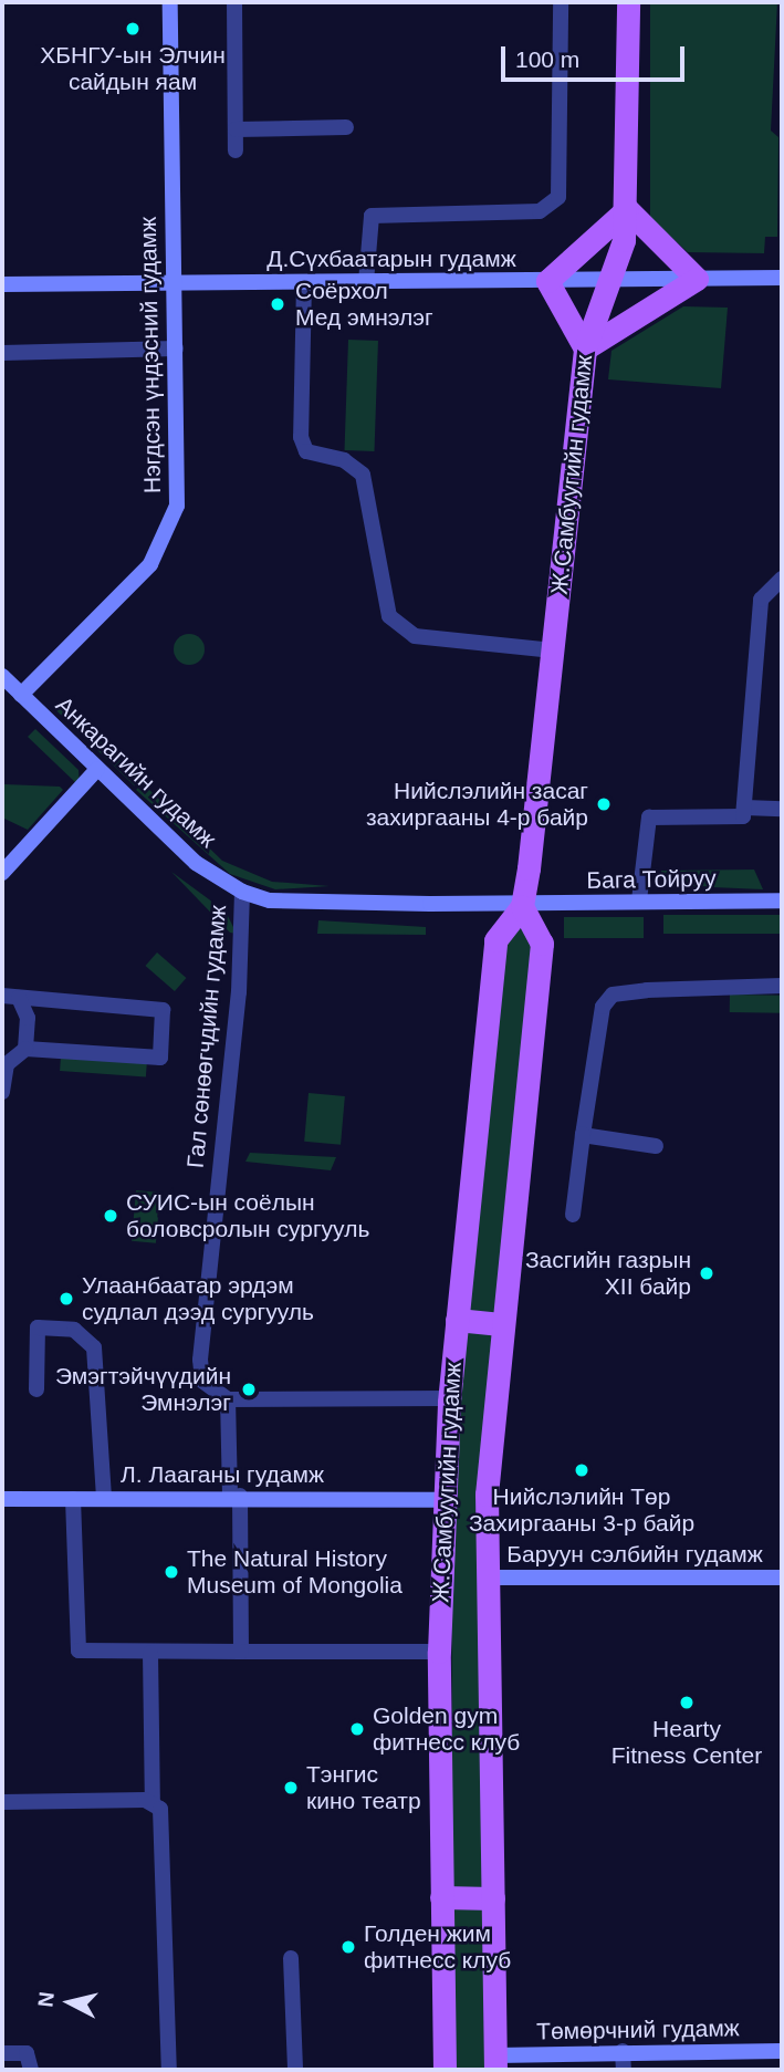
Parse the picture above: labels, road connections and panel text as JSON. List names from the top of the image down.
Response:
{
  "streets": {
    "main road": [
      "Д.Сүхбаатарын гудамж",
      "Нэгдсэн үндэсний гудамж",
      "Ж.Самбуугийн гудамж",
      "Анкарагийн гудамж",
      "Бага Тойруу",
      "Л. Лааганы гудамж",
      "Баруун сэлбийн гудамж",
      "Төмөрчний гудамж"
    ],
    "street": ["Гал сөнөөгчдийн гудамж"]
  },
  "crossings": [
    ["Д.Сүхбаатарын гудамж", "Нэгдсэн үндэсний гудамж"],
    ["Д.Сүхбаатарын гудамж", "Ж.Самбуугийн гудамж"],
    ["Нэгдсэн үндэсний гудамж", "Анкарагийн гудамж"],
    ["Ж.Самбуугийн гудамж", "Анкарагийн гудамж"],
    ["Ж.Самбуугийн гудамж", "Бага Тойруу"],
    ["Ж.Самбуугийн гудамж", "Л. Лааганы гудамж"],
    ["Ж.Самбуугийн гудамж", "Баруун сэлбийн гудамж"],
    ["Ж.Самбуугийн гудамж", "Төмөрчний гудамж"],
    ["Анкарагийн гудамж", "Бага Тойруу"],
    ["Анкарагийн гудамж", "Гал сөнөөгчдийн гудамж"]
  ],
  "places": [
    "ХБНГУ-ын Элчин сайдын яам",
    "Соёрхол Мед эмнэлэг",
    "Нийслэлийн засаг захиргааны 4-р байр",
    "СУИС-ын соёлын боловсролын сургууль",
    "Засгийн газрын XII байр",
    "Улаанбаатар эрдэм судлал дээд сургууль",
    "Эмэгтэйчүүдийн Эмнэлэг",
    "Нийслэлийн Төр Захиргааны 3-р байр",
    "The Natural History Museum of Mongolia",
    "Hearty Fitness Center",
    "Golden gym фитнесс клуб",
    "Тэнгис кино театр",
    "Голден жим фитнесс клуб"
  ],
  "scale_bar": "100 m",
  "north": "left"
}
